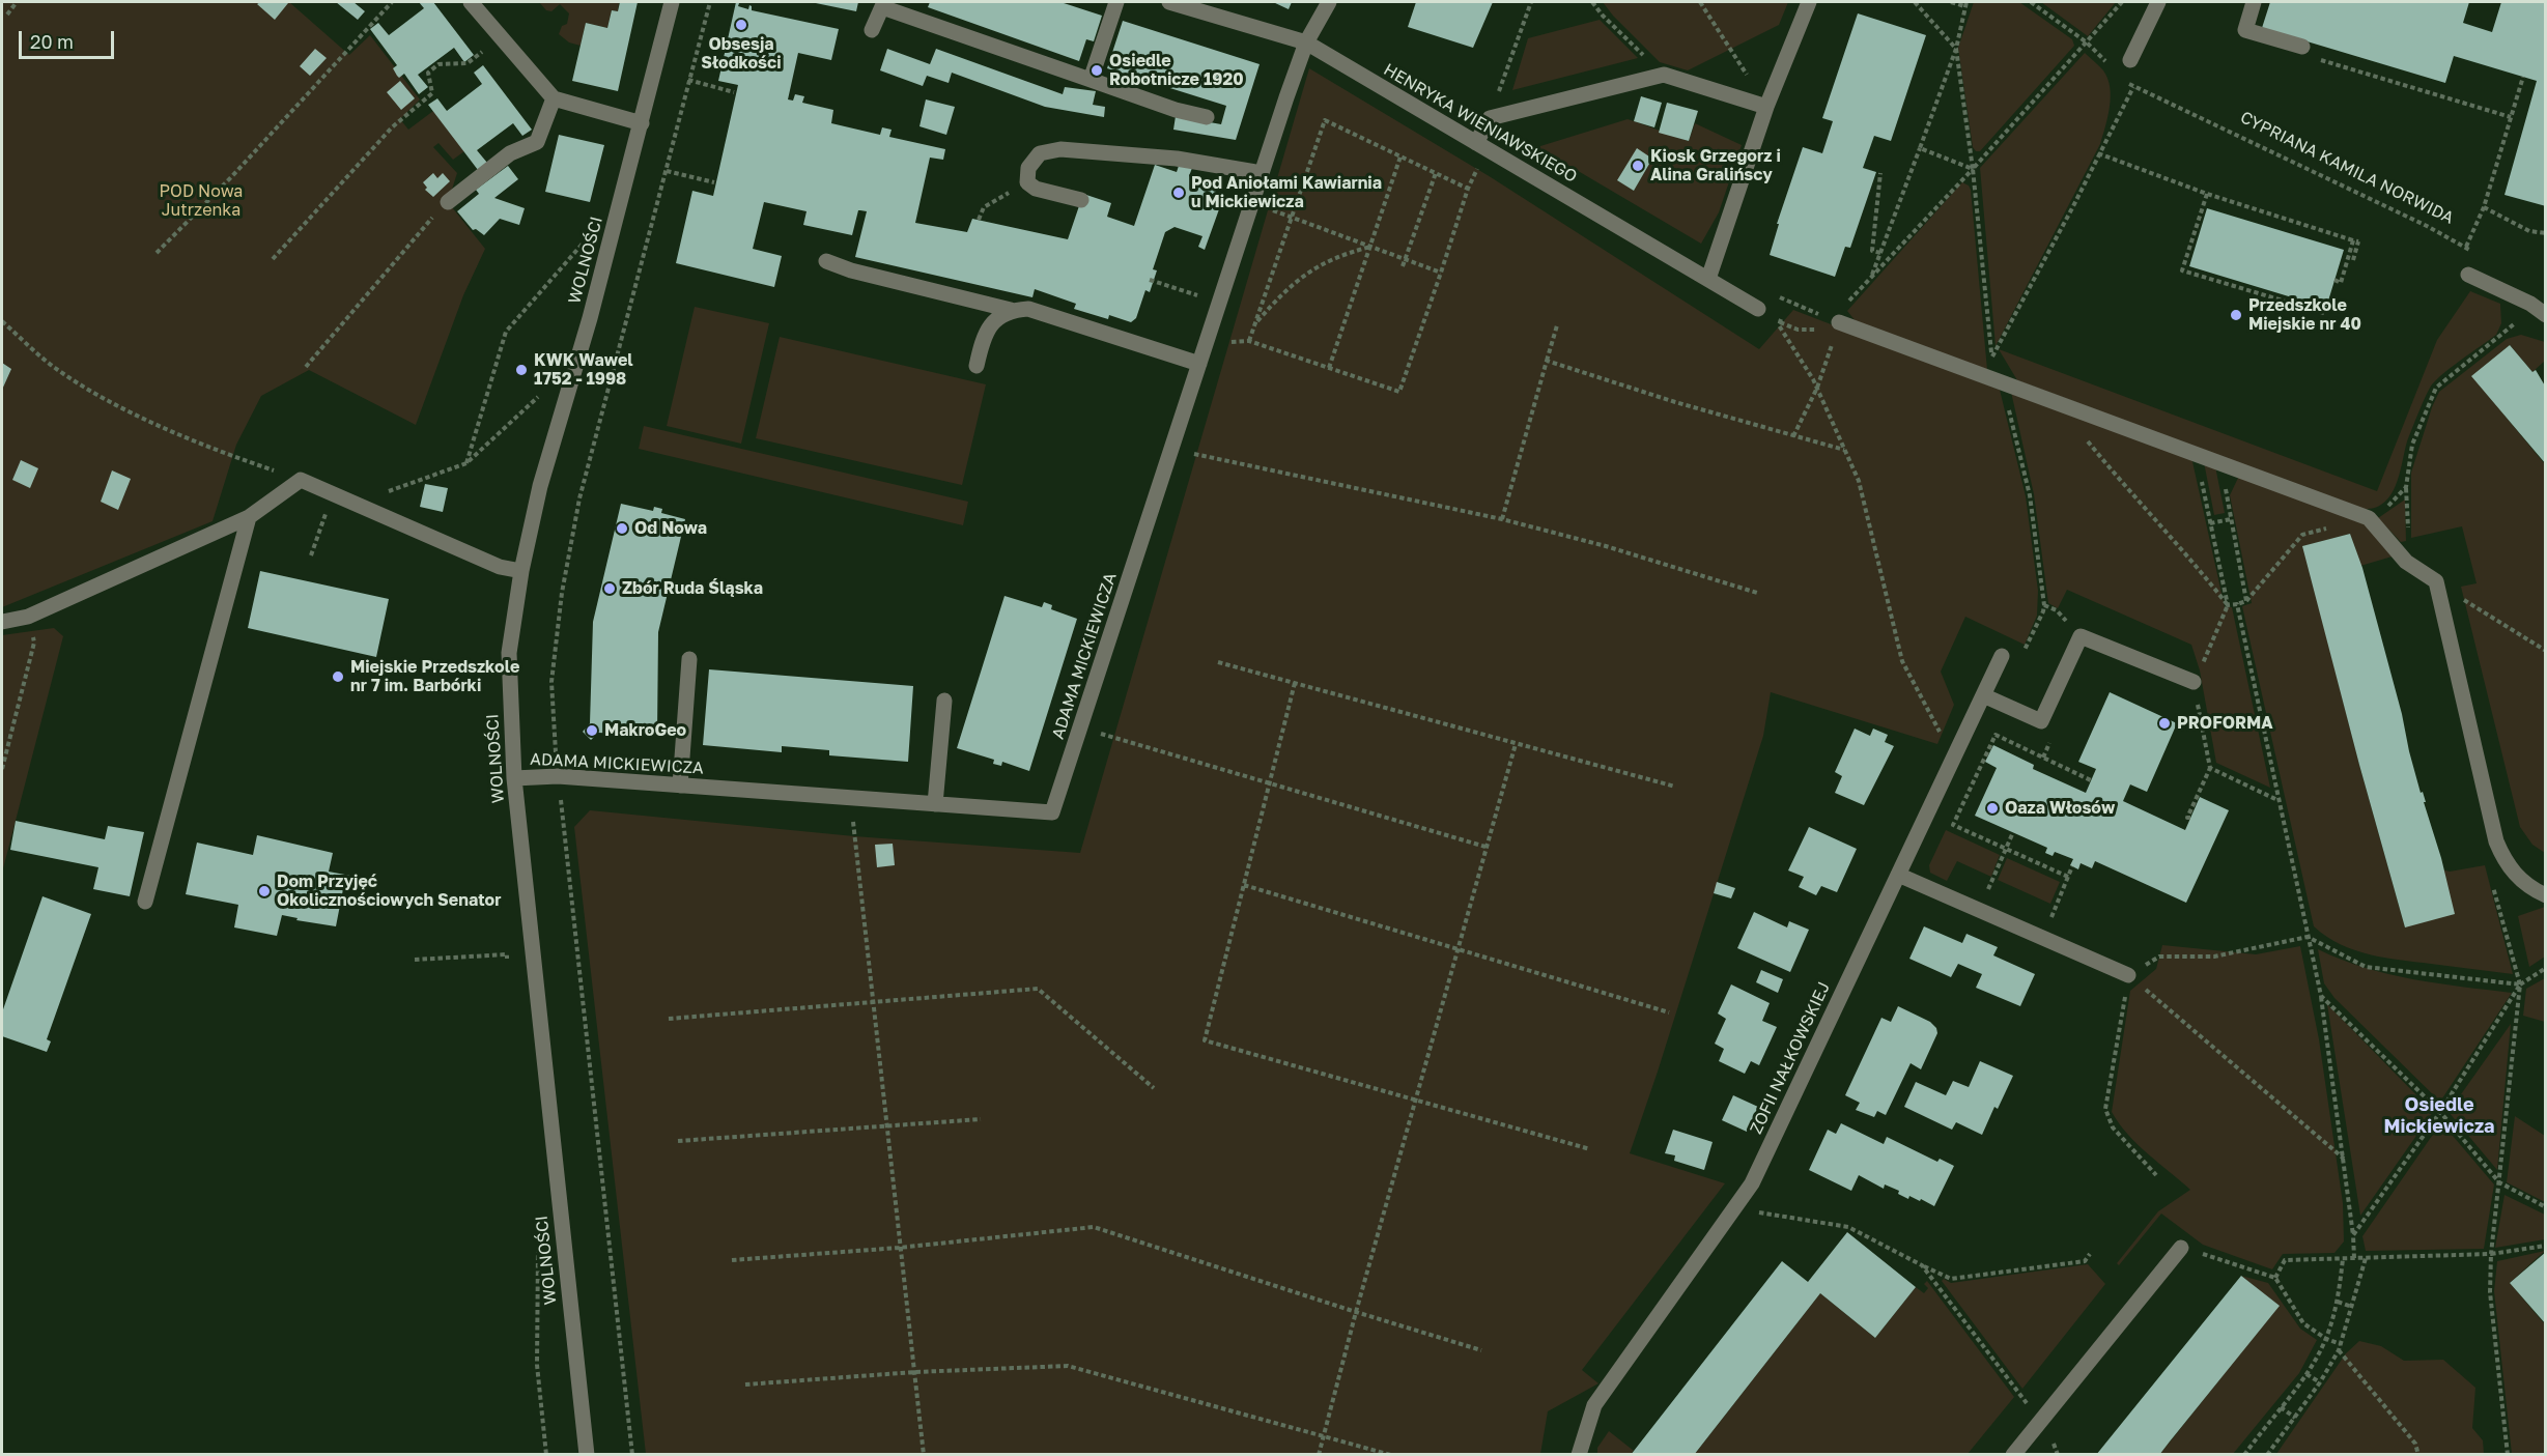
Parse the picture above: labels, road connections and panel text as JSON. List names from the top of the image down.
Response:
{
  "streets": {
    "street": [
      "HENRYKA WIENIAWSKIEGO",
      "WOLNOŚCI",
      "ADAMA MICKIEWICZA",
      "ZOFII NAŁKOWSKIEJ"
    ],
    "path": ["CYPRIANA KAMILA NORWIDA"]
  },
  "crossings": [
    ["HENRYKA WIENIAWSKIEGO", "ADAMA MICKIEWICZA"],
    ["WOLNOŚCI", "ADAMA MICKIEWICZA"]
  ],
  "districts": ["Osiedle Mickiewicza"],
  "parks": ["POD Nowa Jutrzenka"],
  "places": [
    "Obsesja Słodkości",
    "Osiedle Robotnicze 1920",
    "Kiosk Grzegorz i Alina Gralińscy",
    "Pod Aniołami Kawiarnia u Mickiewicza",
    "Przedszkole Miejskie nr 40",
    "KWK Wawel 1752 - 1998",
    "Od Nowa",
    "Zbór Ruda Śląska",
    "Miejskie Przedszkole nr 7 im. Barbórki",
    "PROFORMA",
    "MakroGeo",
    "Oaza Włosów",
    "Dom Przyjęć Okolicznościowych Senator"
  ],
  "scale_bar": "20 m"
}
